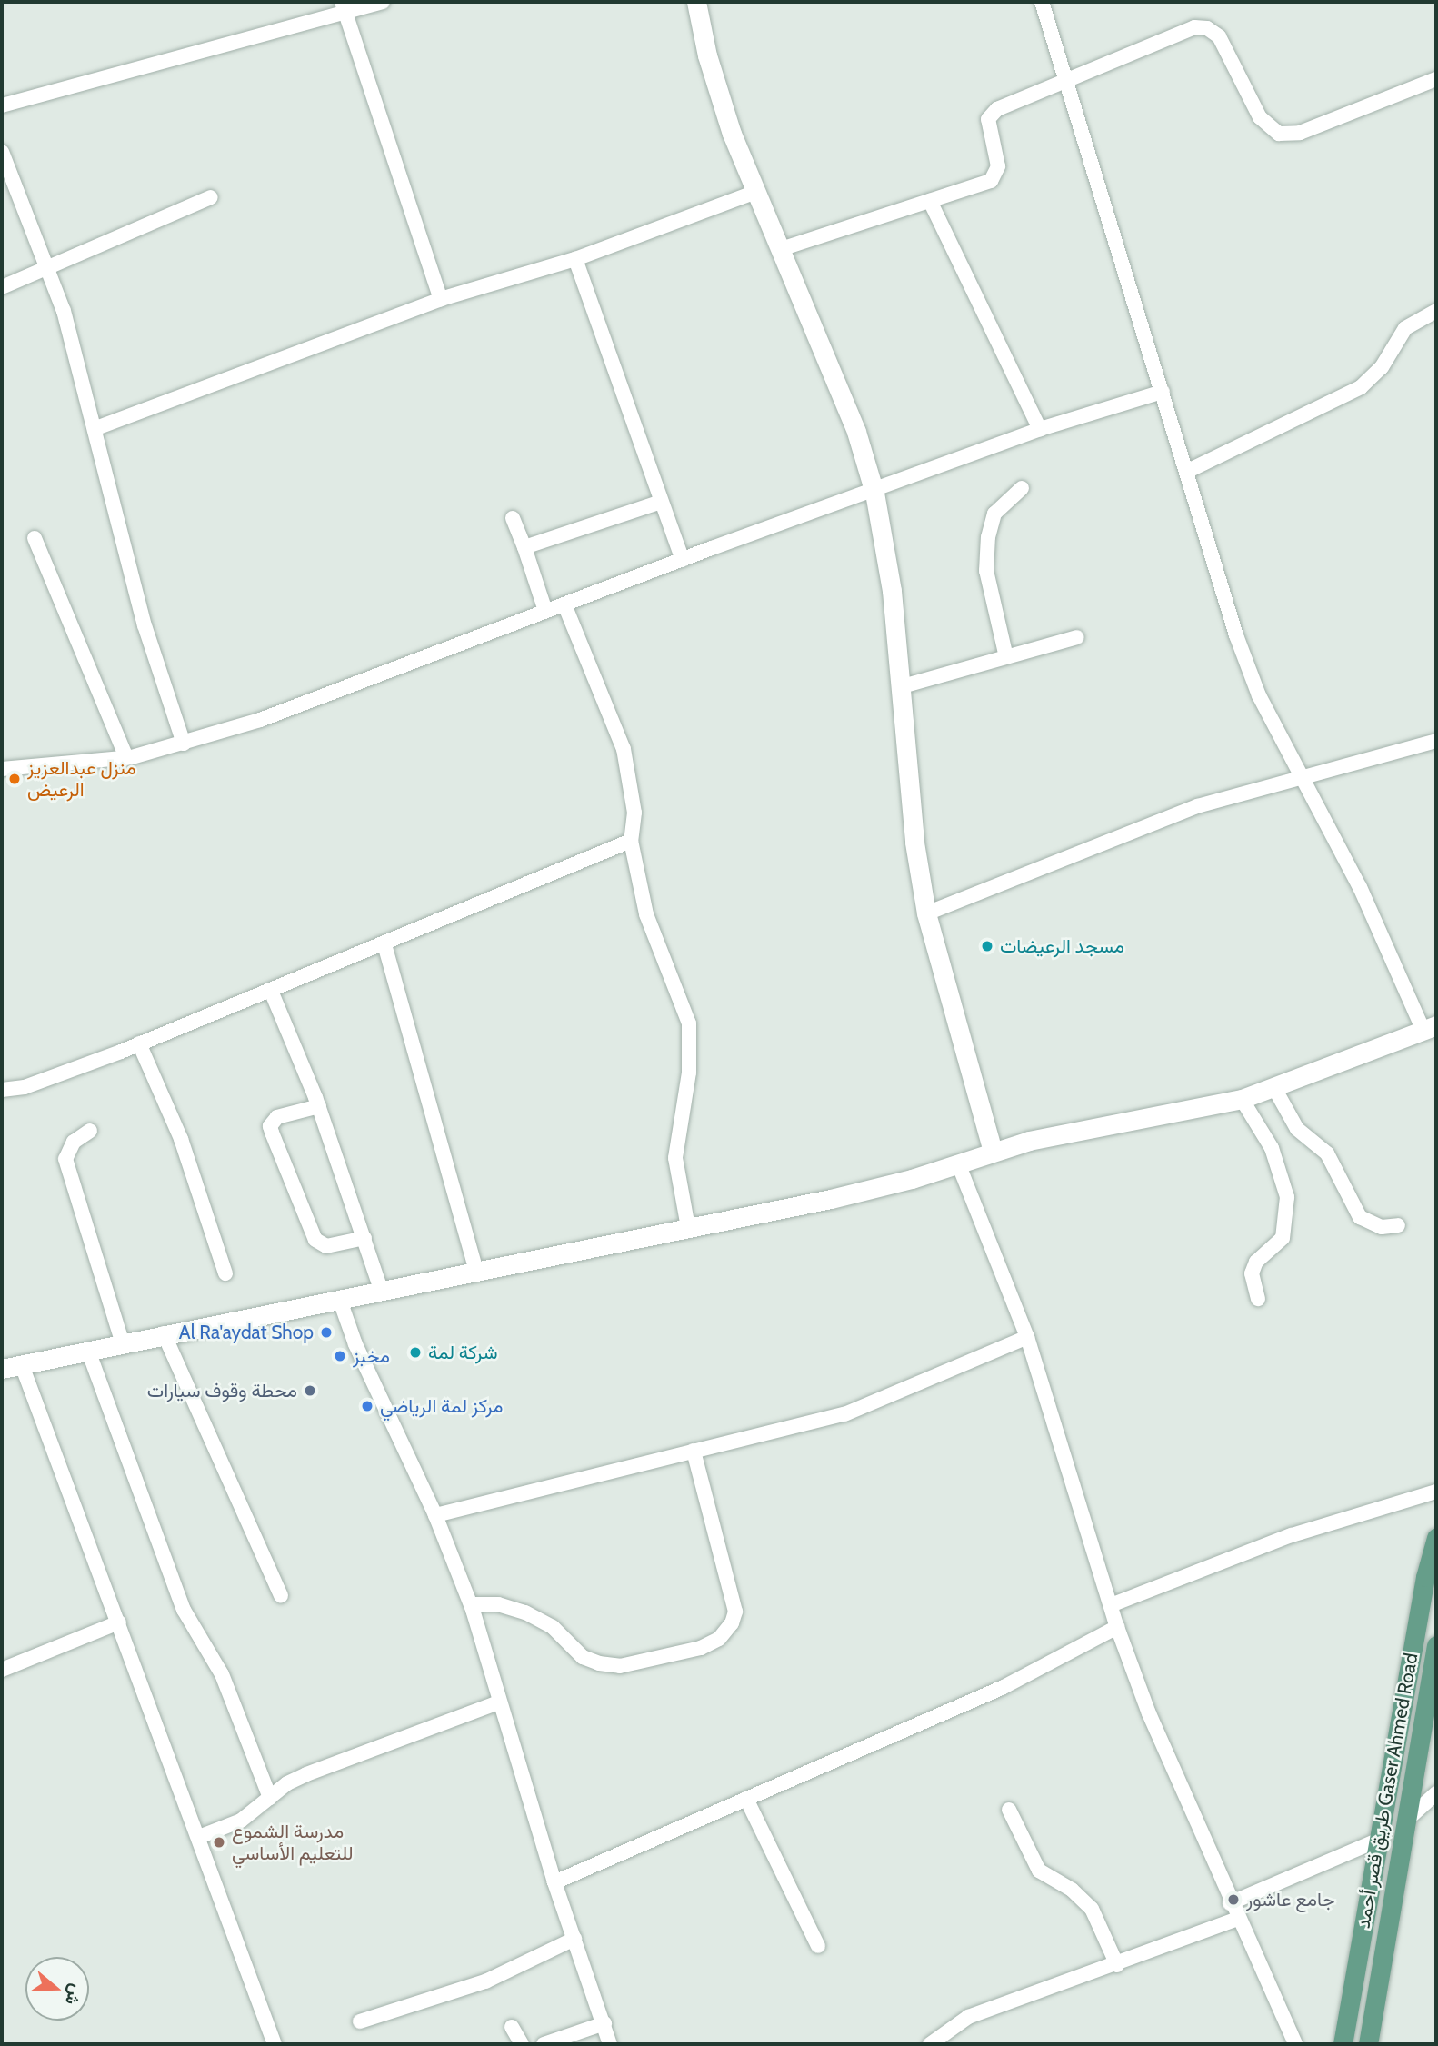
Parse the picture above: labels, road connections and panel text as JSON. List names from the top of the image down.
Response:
{
  "streets": {
    "main road": ["طريق قصر أحمد Gaser Ahmed Road"]
  },
  "places": [
    "منزل عبدالعزيز الرعيض",
    "مسجد الرعيضات",
    "Al Ra'aydat Shop",
    "شركة لمة",
    "مخبز",
    "محطة وقوف سيارات",
    "مركز لمة الرياضي",
    "مدرسة الشموع للتعليم الأساسي",
    "جامع عاشور"
  ],
  "north": "right"
}
